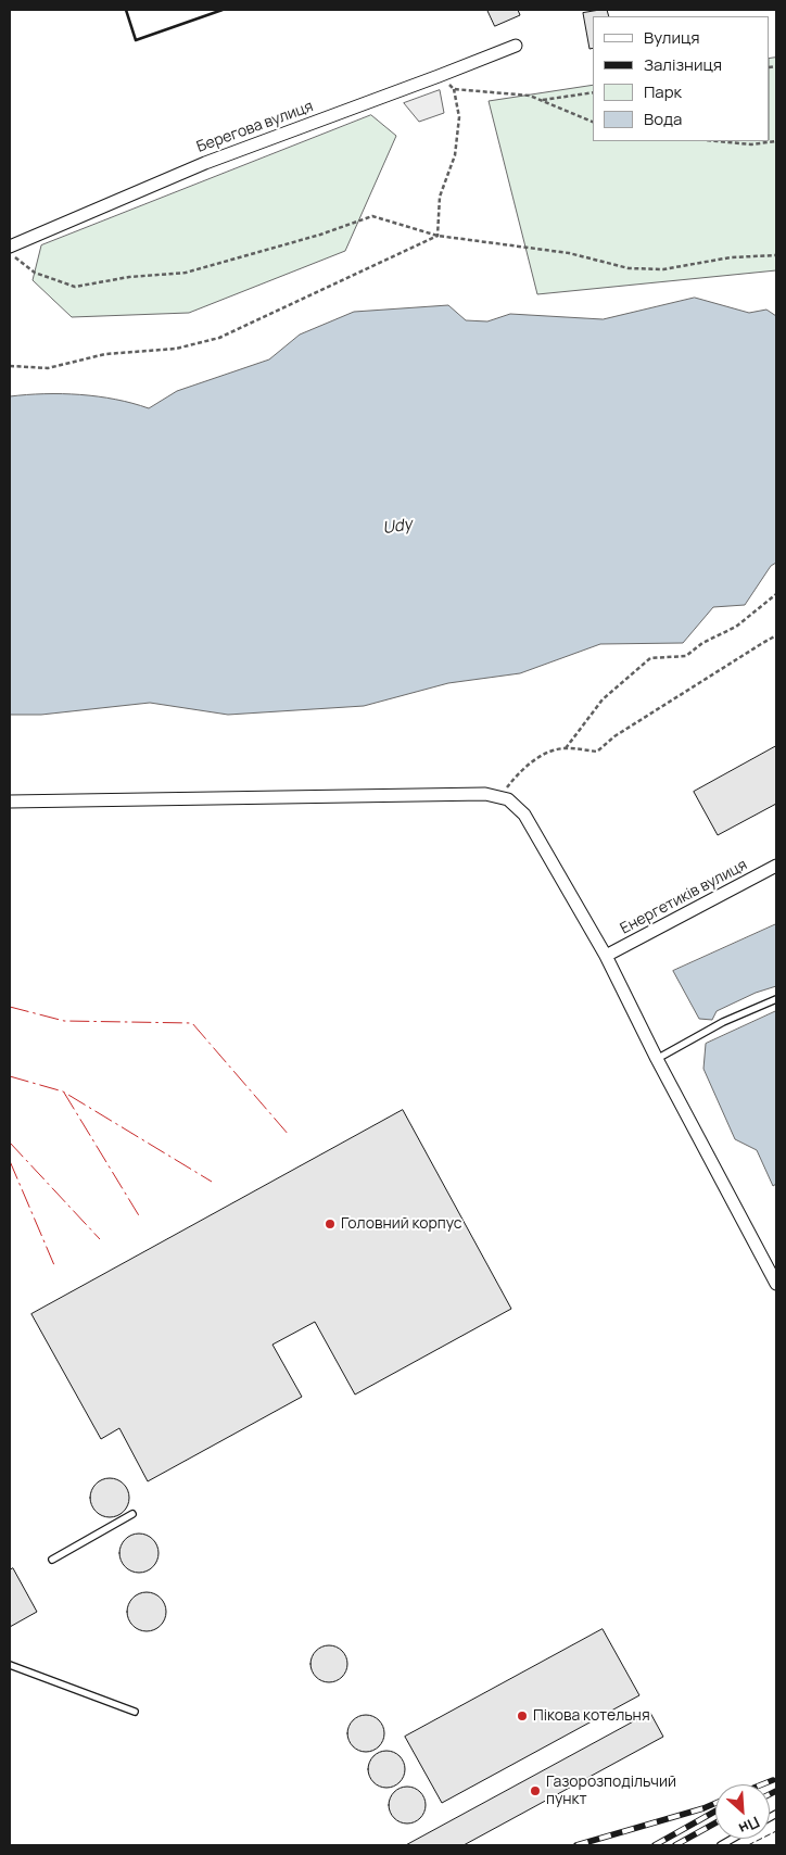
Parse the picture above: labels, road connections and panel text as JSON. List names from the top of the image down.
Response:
{
  "streets": {
    "street": ["Берегова вулиця", "Енергетиків вулиця"]
  },
  "water": ["Udy"],
  "places": ["Головний корпус", "Пікова котельня", "Газорозподільчий пункт"],
  "legend": [
    "Вулиця",
    "Залізниця",
    "Парк",
    "Вода"
  ],
  "north": "bottom right"
}
